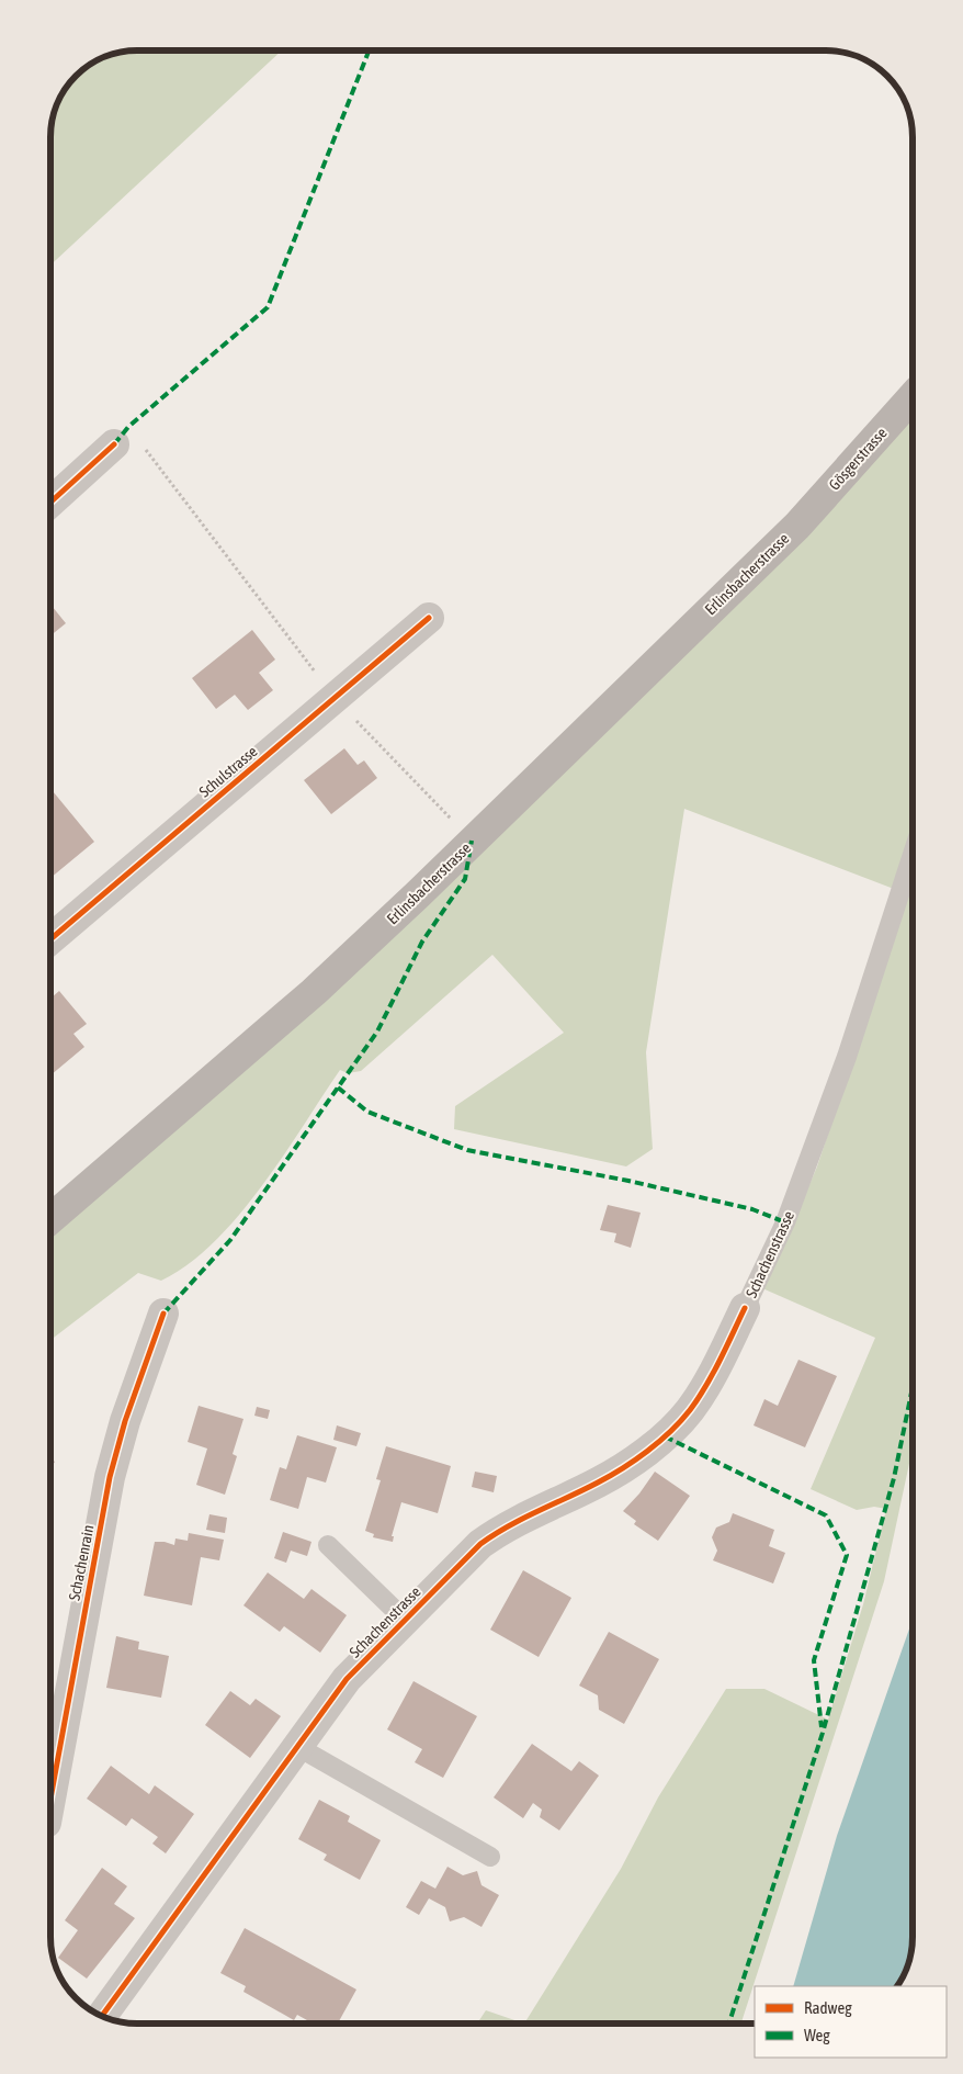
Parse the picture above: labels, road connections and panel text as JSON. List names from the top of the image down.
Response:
{
  "streets": {
    "main road": ["Gösgerstrasse", "Erlinsbacherstrasse"],
    "street": ["Schulstrasse", "Schachenstrasse", "Schachenrain"]
  },
  "crossings": [
    ["Gösgerstrasse", "Erlinsbacherstrasse"]
  ],
  "legend": ["Radweg", "Weg"]
}
